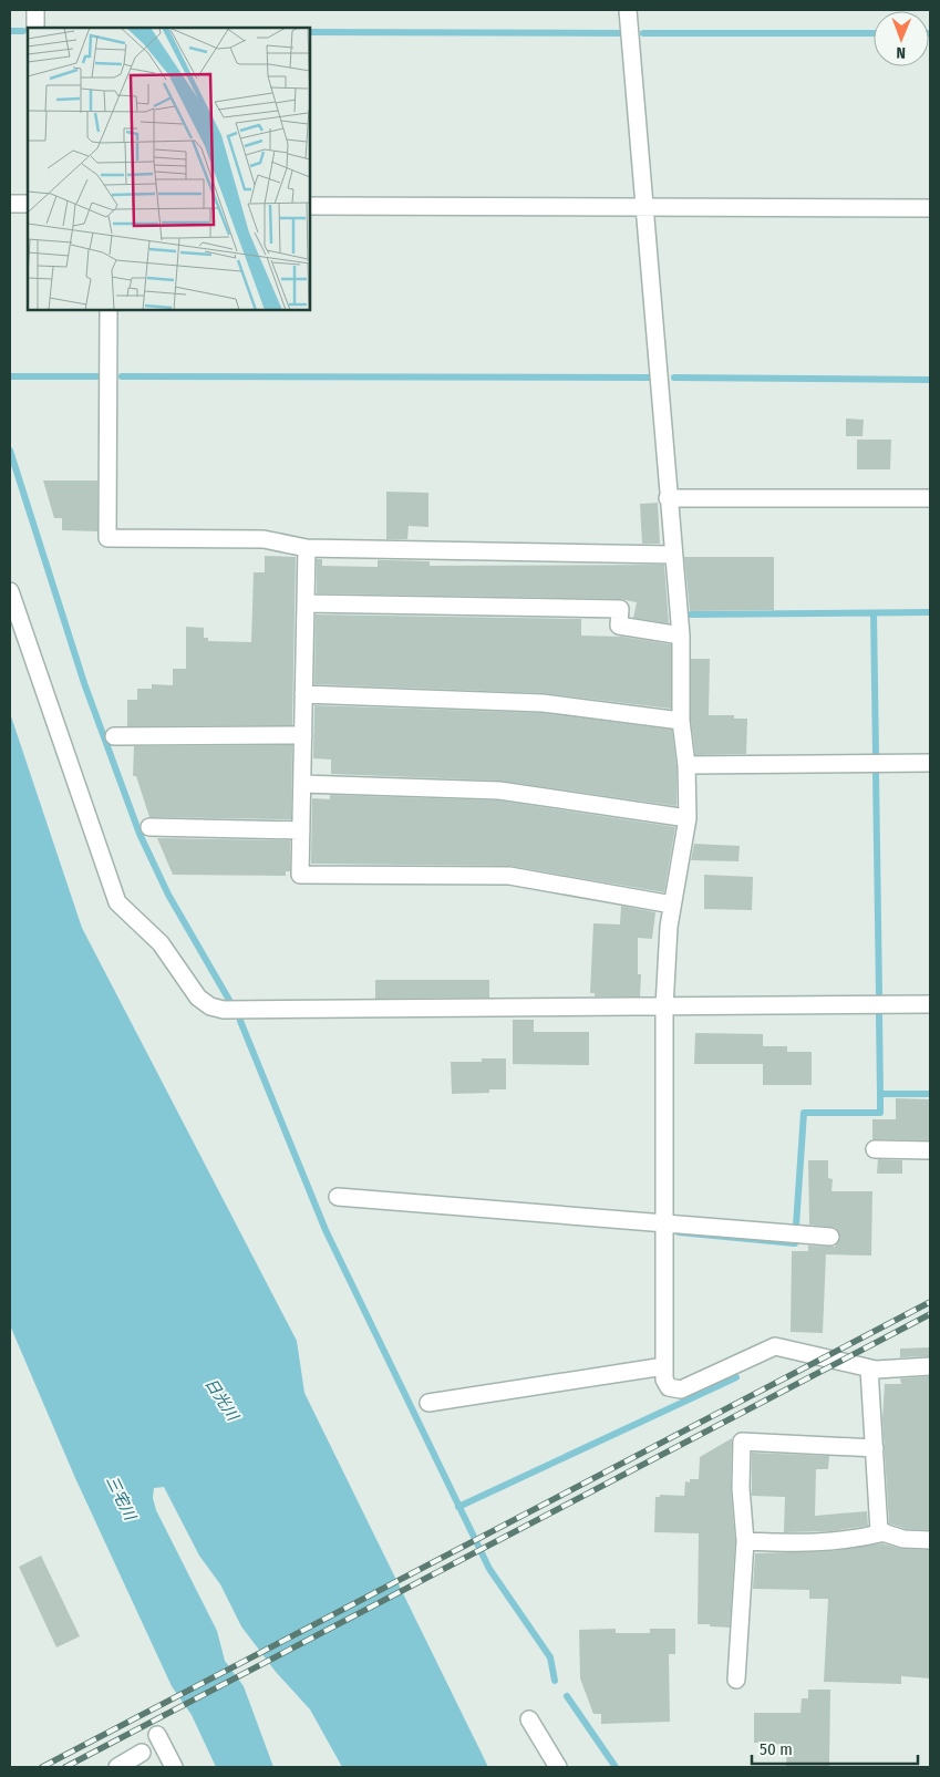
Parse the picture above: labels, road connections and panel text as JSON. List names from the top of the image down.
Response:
{
  "water": ["日光川", "三宅川"],
  "scale_bar": "50 m",
  "north": "bottom"
}
